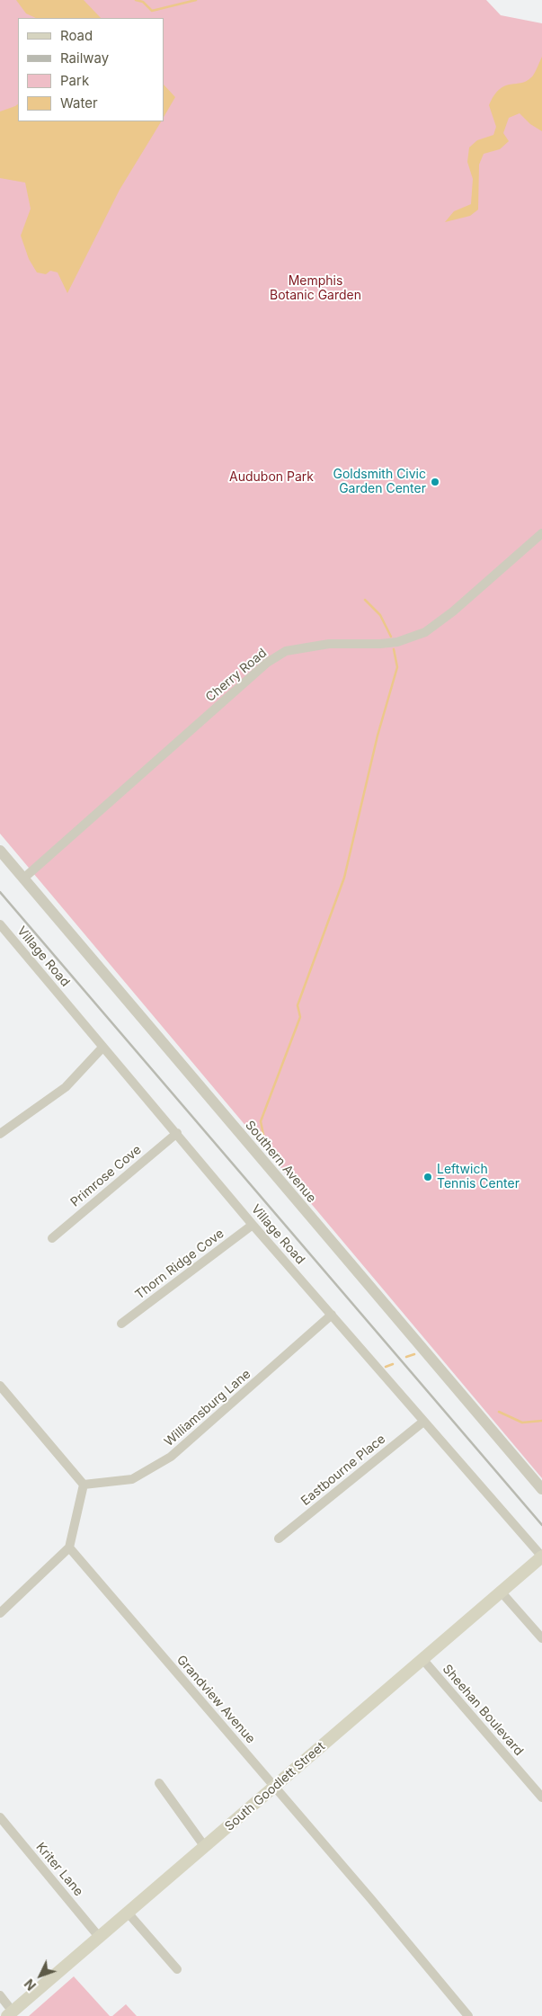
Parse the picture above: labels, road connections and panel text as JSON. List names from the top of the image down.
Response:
{
  "streets": {
    "main road": ["South Goodlett Street"],
    "street": [
      "Cherry Road",
      "Village Road",
      "Southern Avenue",
      "Primrose Cove",
      "Thorn Ridge Cove",
      "Williamsburg Lane",
      "Eastbourne Place",
      "Grandview Avenue",
      "Sheehan Boulevard",
      "Kriter Lane"
    ]
  },
  "crossings": [
    ["Cherry Road", "Southern Avenue"],
    ["Village Road", "Primrose Cove"],
    ["Village Road", "Thorn Ridge Cove"],
    ["Village Road", "Williamsburg Lane"],
    ["Village Road", "Eastbourne Place"],
    ["Village Road", "South Goodlett Street"],
    ["Grandview Avenue", "South Goodlett Street"],
    ["Sheehan Boulevard", "South Goodlett Street"],
    ["South Goodlett Street", "Kriter Lane"]
  ],
  "parks": ["Memphis Botanic Garden", "Audubon Park"],
  "places": ["Goldsmith Civic Garden Center", "Leftwich Tennis Center"],
  "legend": [
    "Road",
    "Railway",
    "Park",
    "Water"
  ],
  "north": "bottom left"
}
